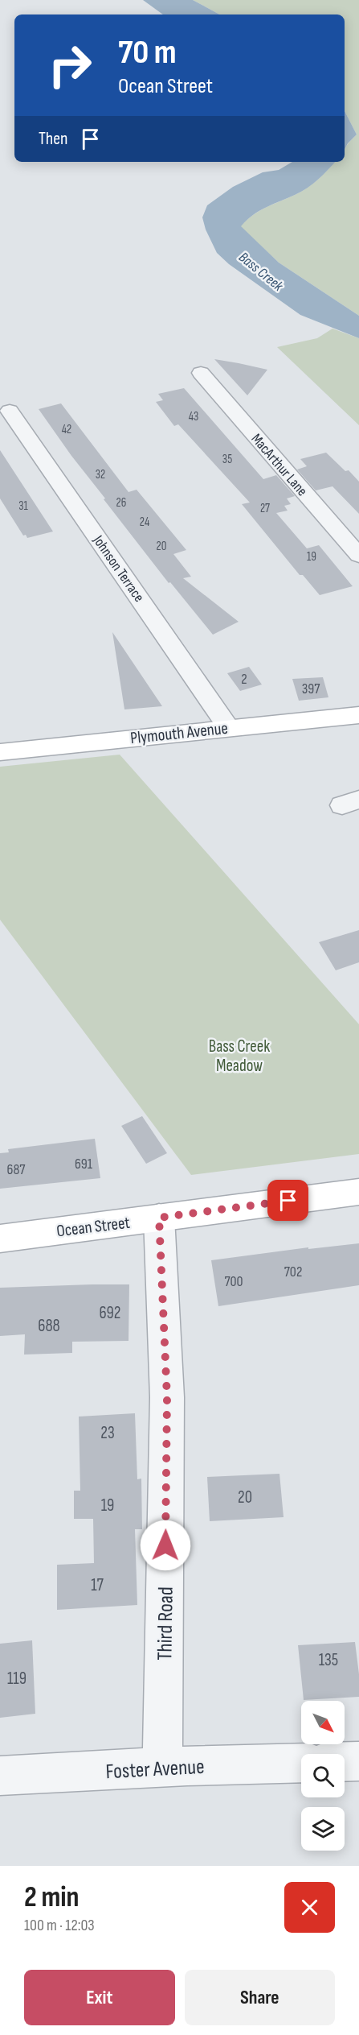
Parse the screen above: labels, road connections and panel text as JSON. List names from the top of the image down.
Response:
{
  "streets": {
    "street": [
      "MacArthur Lane",
      "Johnson Terrace",
      "Plymouth Avenue",
      "Ocean Street",
      "Third Road",
      "Foster Avenue"
    ]
  },
  "crossings": [
    ["Johnson Terrace", "Plymouth Avenue"],
    ["Ocean Street", "Third Road"],
    ["Third Road", "Foster Avenue"]
  ],
  "water": ["Bass Creek"],
  "parks": ["Bass Creek Meadow"],
  "house_numbers": [
    "43",
    "42",
    "35",
    "32",
    "26",
    "31",
    "27",
    "24",
    "20",
    "19",
    "2",
    "397",
    "691",
    "687",
    "702",
    "700",
    "692",
    "688",
    "23",
    "20",
    "19",
    "17",
    "135",
    "119"
  ],
  "north": "bottom right",
  "page": {
    "turn": ["70 m", "Ocean Street"],
    "then": "Then",
    "heading": ["2 min", "100 m · 12:03"],
    "buttons": ["Exit", "Share"]
  }
}
